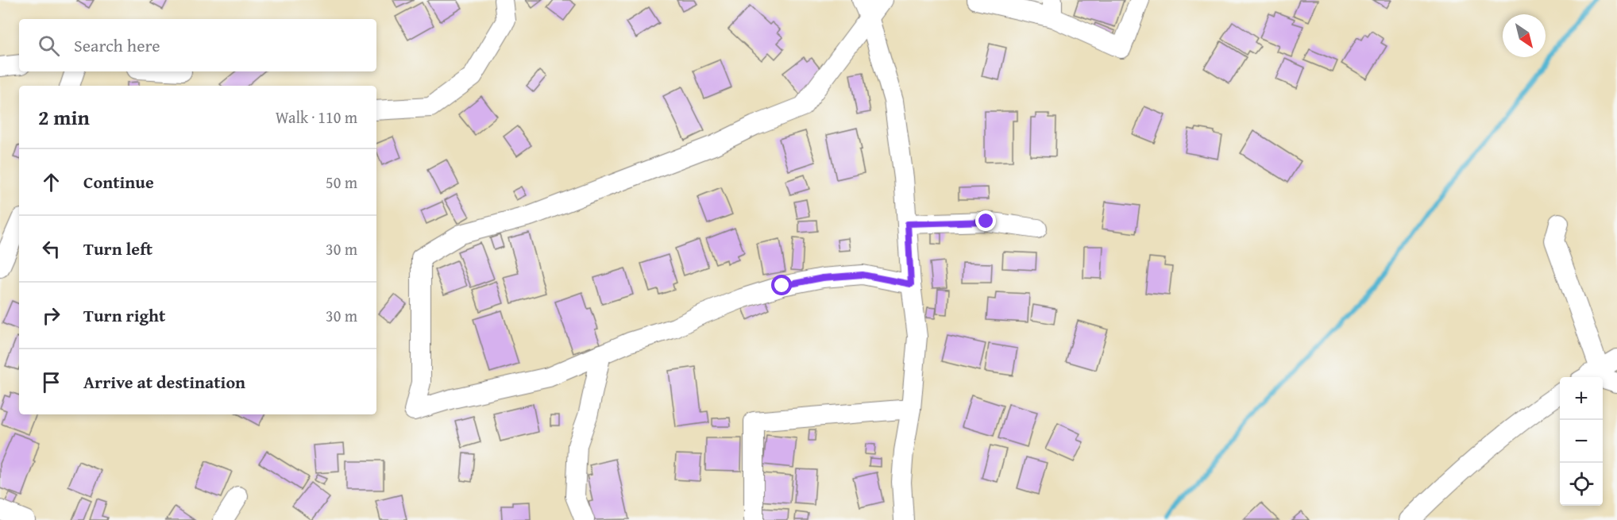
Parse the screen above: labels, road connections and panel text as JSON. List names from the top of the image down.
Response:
{
  "north": "bottom right",
  "page": {
    "search": "Search here",
    "heading": ["2 min", "Walk · 110 m"],
    "list": [
      ["Continue", "50 m"],
      ["Turn left", "30 m"],
      ["Turn right", "30 m"],
      "Arrive at destination"
    ],
    "map_buttons": ["+", "−"]
  }
}
